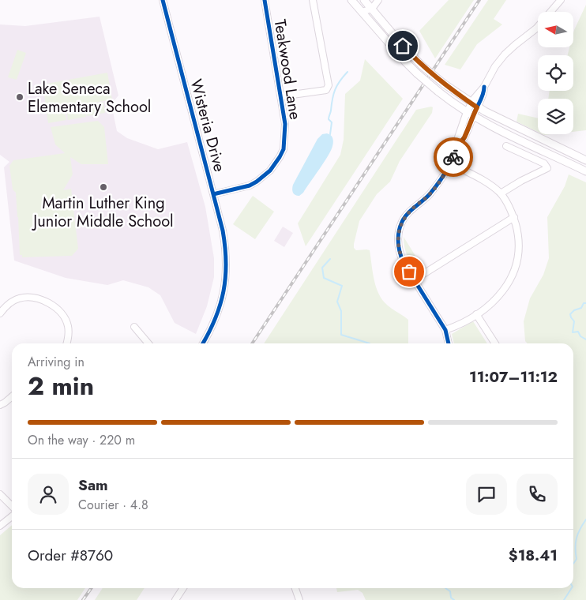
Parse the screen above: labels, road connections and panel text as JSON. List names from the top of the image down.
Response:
{
  "streets": {
    "street": ["Teakwood Lane", "Wisteria Drive"]
  },
  "crossings": [
    ["Teakwood Lane", "Wisteria Drive"]
  ],
  "places": ["Lake Seneca Elementary School", "Martin Luther King Junior Middle School"],
  "north": "left",
  "page": {
    "heading": ["2 min", "Arriving in", "11:07–11:12"],
    "panel": [
      "Sam",
      "Courier · 4.8",
      "Order #8760",
      "$18.41"
    ],
    "bar": "On the way · 220 m"
  }
}
